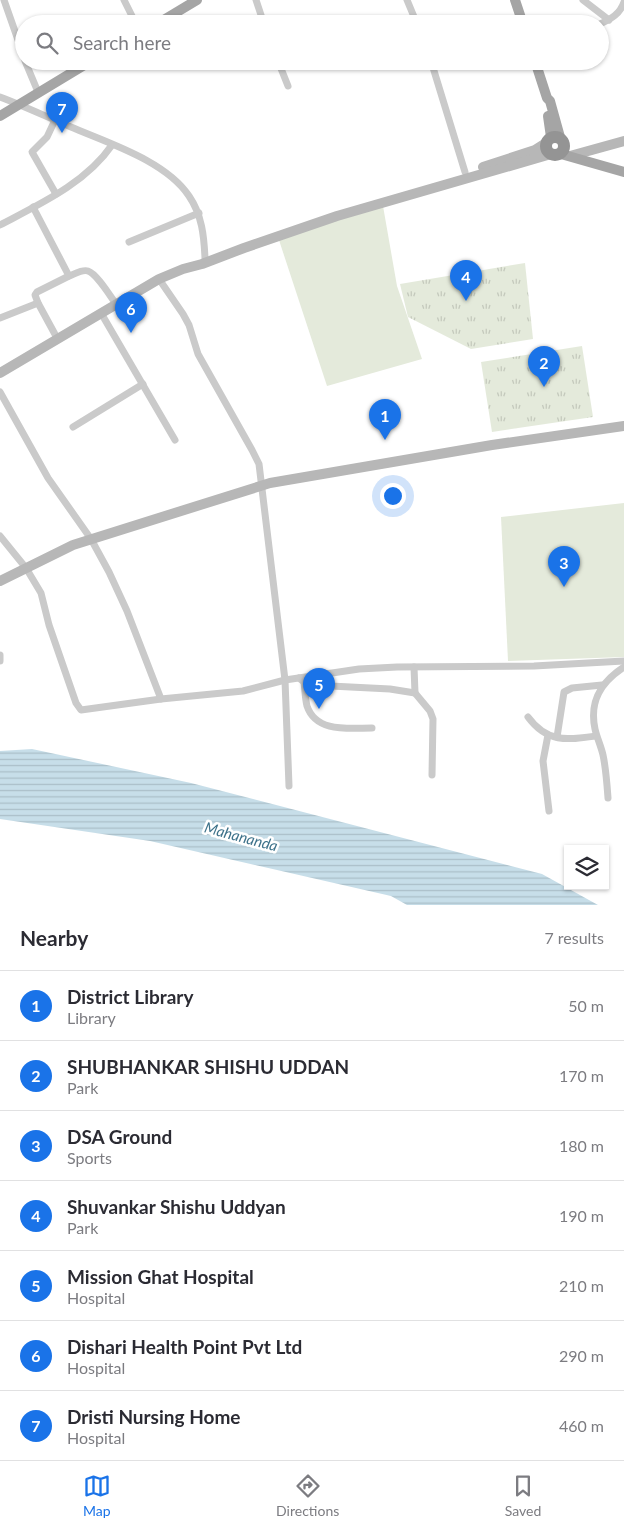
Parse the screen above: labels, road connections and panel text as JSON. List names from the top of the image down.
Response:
{
  "water": ["Mahananda"],
  "page": {
    "search": "Search here",
    "pins": [
      "7",
      "4",
      "6",
      "2",
      "1",
      "3",
      "5"
    ],
    "heading": ["Nearby", "7 results"],
    "list": [
      {
        "mark": "1",
        "name": "District Library",
        "note": "Library",
        "value": "50 m"
      },
      {
        "mark": "2",
        "name": "SHUBHANKAR SHISHU UDDAN",
        "note": "Park",
        "value": "170 m"
      },
      {
        "mark": "3",
        "name": "DSA Ground",
        "note": "Sports",
        "value": "180 m"
      },
      {
        "mark": "4",
        "name": "Shuvankar Shishu Uddyan",
        "note": "Park",
        "value": "190 m"
      },
      {
        "mark": "5",
        "name": "Mission Ghat Hospital",
        "note": "Hospital",
        "value": "210 m"
      },
      {
        "mark": "6",
        "name": "Dishari Health Point Pvt Ltd",
        "note": "Hospital",
        "value": "290 m"
      },
      {
        "mark": "7",
        "name": "Dristi Nursing Home",
        "note": "Hospital",
        "value": "460 m"
      }
    ],
    "nav": ["Map", "Directions", "Saved"]
  }
}
